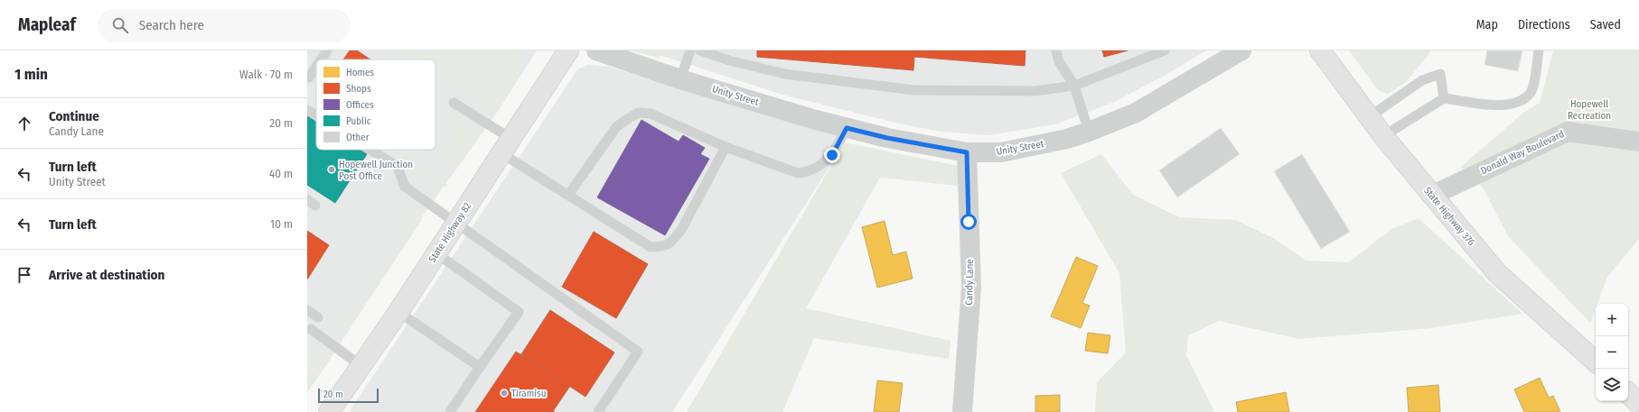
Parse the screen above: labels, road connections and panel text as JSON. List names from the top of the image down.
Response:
{
  "streets": {
    "main road": ["State Highway 376", "State Highway 82"],
    "street": ["Unity Street", "Donald Way Boulevard", "Candy Lane"]
  },
  "crossings": [
    ["Unity Street", "Candy Lane"],
    ["Donald Way Boulevard", "State Highway 376"]
  ],
  "parks": ["Hopewell Recreation"],
  "places": ["Hopewell Junction Post Office", "Tiramisu"],
  "legend": [
    "Homes",
    "Shops",
    "Offices",
    "Public",
    "Other"
  ],
  "scale_bar": "20 m",
  "page": {
    "header": "Mapleaf",
    "search": "Search here",
    "nav": ["Map", "Directions", "Saved"],
    "heading": ["1 min", "Walk · 70 m"],
    "list": [
      ["Continue", "Candy Lane", "20 m"],
      ["Turn left", "Unity Street", "40 m"],
      ["Turn left", "10 m"],
      "Arrive at destination"
    ],
    "map_buttons": ["+", "−"],
    "scale": "20 m"
  }
}
